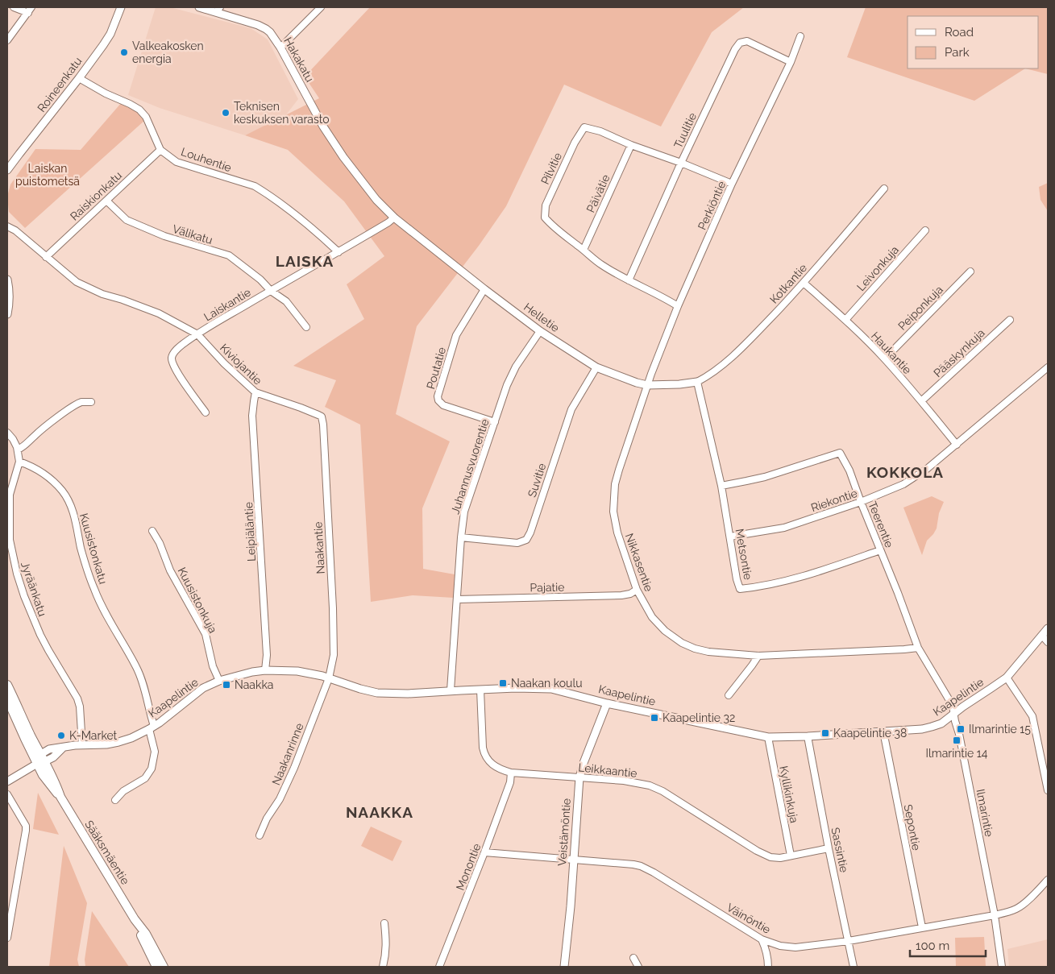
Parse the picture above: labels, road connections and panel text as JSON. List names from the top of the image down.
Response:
{
  "streets": {
    "main road": ["Sääksmäentie"],
    "street": [
      "Hakakatu",
      "Roineenkatu",
      "Tuulitie",
      "Louhentie",
      "Pilvitie",
      "Päivätie",
      "Raiskionkatu",
      "Perkiöntie",
      "Välikatu",
      "Leivonkuja",
      "Kotkantie",
      "Laiskantie",
      "Peiponkuja",
      "Helletie",
      "Haukantie",
      "Pääskynkuja",
      "Kiviojantie",
      "Poutatie",
      "Juhannusvuorentie",
      "Suvitie",
      "Riekontie",
      "Teerentie",
      "Leipiäläntie",
      "Naakantie",
      "Kuusistonkatu",
      "Metsontie",
      "Nikkasentie",
      "Pajatie",
      "Jyräänkatu",
      "Kuusistonkuja",
      "Kaapelintie",
      "Naakanrinne",
      "Leikkaantie",
      "Kyllikinkuja",
      "Ilmarintie",
      "Sepontie",
      "Veistämöntie",
      "Sassintie",
      "Monontie",
      "Väinöntie"
    ]
  },
  "crossings": [
    ["Hakakatu", "Laiskantie"],
    ["Hakakatu", "Helletie"],
    ["Roineenkatu", "Louhentie"],
    ["Tuulitie", "Pilvitie"],
    ["Tuulitie", "Perkiöntie"],
    ["Louhentie", "Raiskionkatu"],
    ["Louhentie", "Laiskantie"],
    ["Pilvitie", "Päivätie"],
    ["Pilvitie", "Perkiöntie"],
    ["Raiskionkatu", "Välikatu"],
    ["Raiskionkatu", "Laiskantie"],
    ["Perkiöntie", "Helletie"],
    ["Perkiöntie", "Nikkasentie"],
    ["Välikatu", "Laiskantie"],
    ["Leivonkuja", "Haukantie"],
    ["Kotkantie", "Helletie"],
    ["Kotkantie", "Haukantie"],
    ["Kotkantie", "Metsontie"],
    ["Laiskantie", "Helletie"],
    ["Laiskantie", "Kiviojantie"],
    ["Peiponkuja", "Haukantie"],
    ["Helletie", "Poutatie"],
    ["Helletie", "Juhannusvuorentie"],
    ["Helletie", "Suvitie"],
    ["Helletie", "Metsontie"],
    ["Helletie", "Nikkasentie"],
    ["Haukantie", "Pääskynkuja"],
    ["Haukantie", "Riekontie"],
    ["Kiviojantie", "Leipiäläntie"],
    ["Kiviojantie", "Naakantie"],
    ["Poutatie", "Juhannusvuorentie"],
    ["Juhannusvuorentie", "Suvitie"],
    ["Juhannusvuorentie", "Pajatie"],
    ["Juhannusvuorentie", "Kaapelintie"],
    ["Riekontie", "Teerentie"],
    ["Riekontie", "Metsontie"],
    ["Teerentie", "Metsontie"],
    ["Teerentie", "Nikkasentie"],
    ["Teerentie", "Kaapelintie"],
    ["Teerentie", "Ilmarintie"],
    ["Leipiäläntie", "Kaapelintie"],
    ["Naakantie", "Kaapelintie"],
    ["Naakantie", "Naakanrinne"],
    ["Kuusistonkatu", "Jyräänkatu"],
    ["Kuusistonkatu", "Kaapelintie"],
    ["Nikkasentie", "Pajatie"],
    ["Jyräänkatu", "Kaapelintie"],
    ["Kuusistonkuja", "Kaapelintie"],
    ["Kaapelintie", "Naakanrinne"],
    ["Kaapelintie", "Leikkaantie"],
    ["Kaapelintie", "Kyllikinkuja"],
    ["Kaapelintie", "Ilmarintie"],
    ["Kaapelintie", "Sepontie"],
    ["Kaapelintie", "Veistämöntie"],
    ["Kaapelintie", "Sassintie"],
    ["Kaapelintie", "Sääksmäentie"],
    ["Leikkaantie", "Kyllikinkuja"],
    ["Leikkaantie", "Veistämöntie"],
    ["Leikkaantie", "Sassintie"],
    ["Leikkaantie", "Monontie"],
    ["Ilmarintie", "Väinöntie"],
    ["Sepontie", "Väinöntie"],
    ["Veistämöntie", "Väinöntie"],
    ["Sassintie", "Väinöntie"],
    ["Monontie", "Väinöntie"]
  ],
  "districts": ["LAISKA", "KOKKOLA", "NAAKKA"],
  "parks": ["Laiskan puistometsä"],
  "places": {
    "other": ["Valkeakosken energia", "Teknisen keskuksen varasto", "K-Market"],
    "transit": [
      "Naakan koulu",
      "Naakka",
      "Kaapelintie 32",
      "Ilmarintie 15",
      "Kaapelintie 38",
      "Ilmarintie 14"
    ]
  },
  "legend": ["Road", "Park"],
  "scale_bar": "100 m"
}
